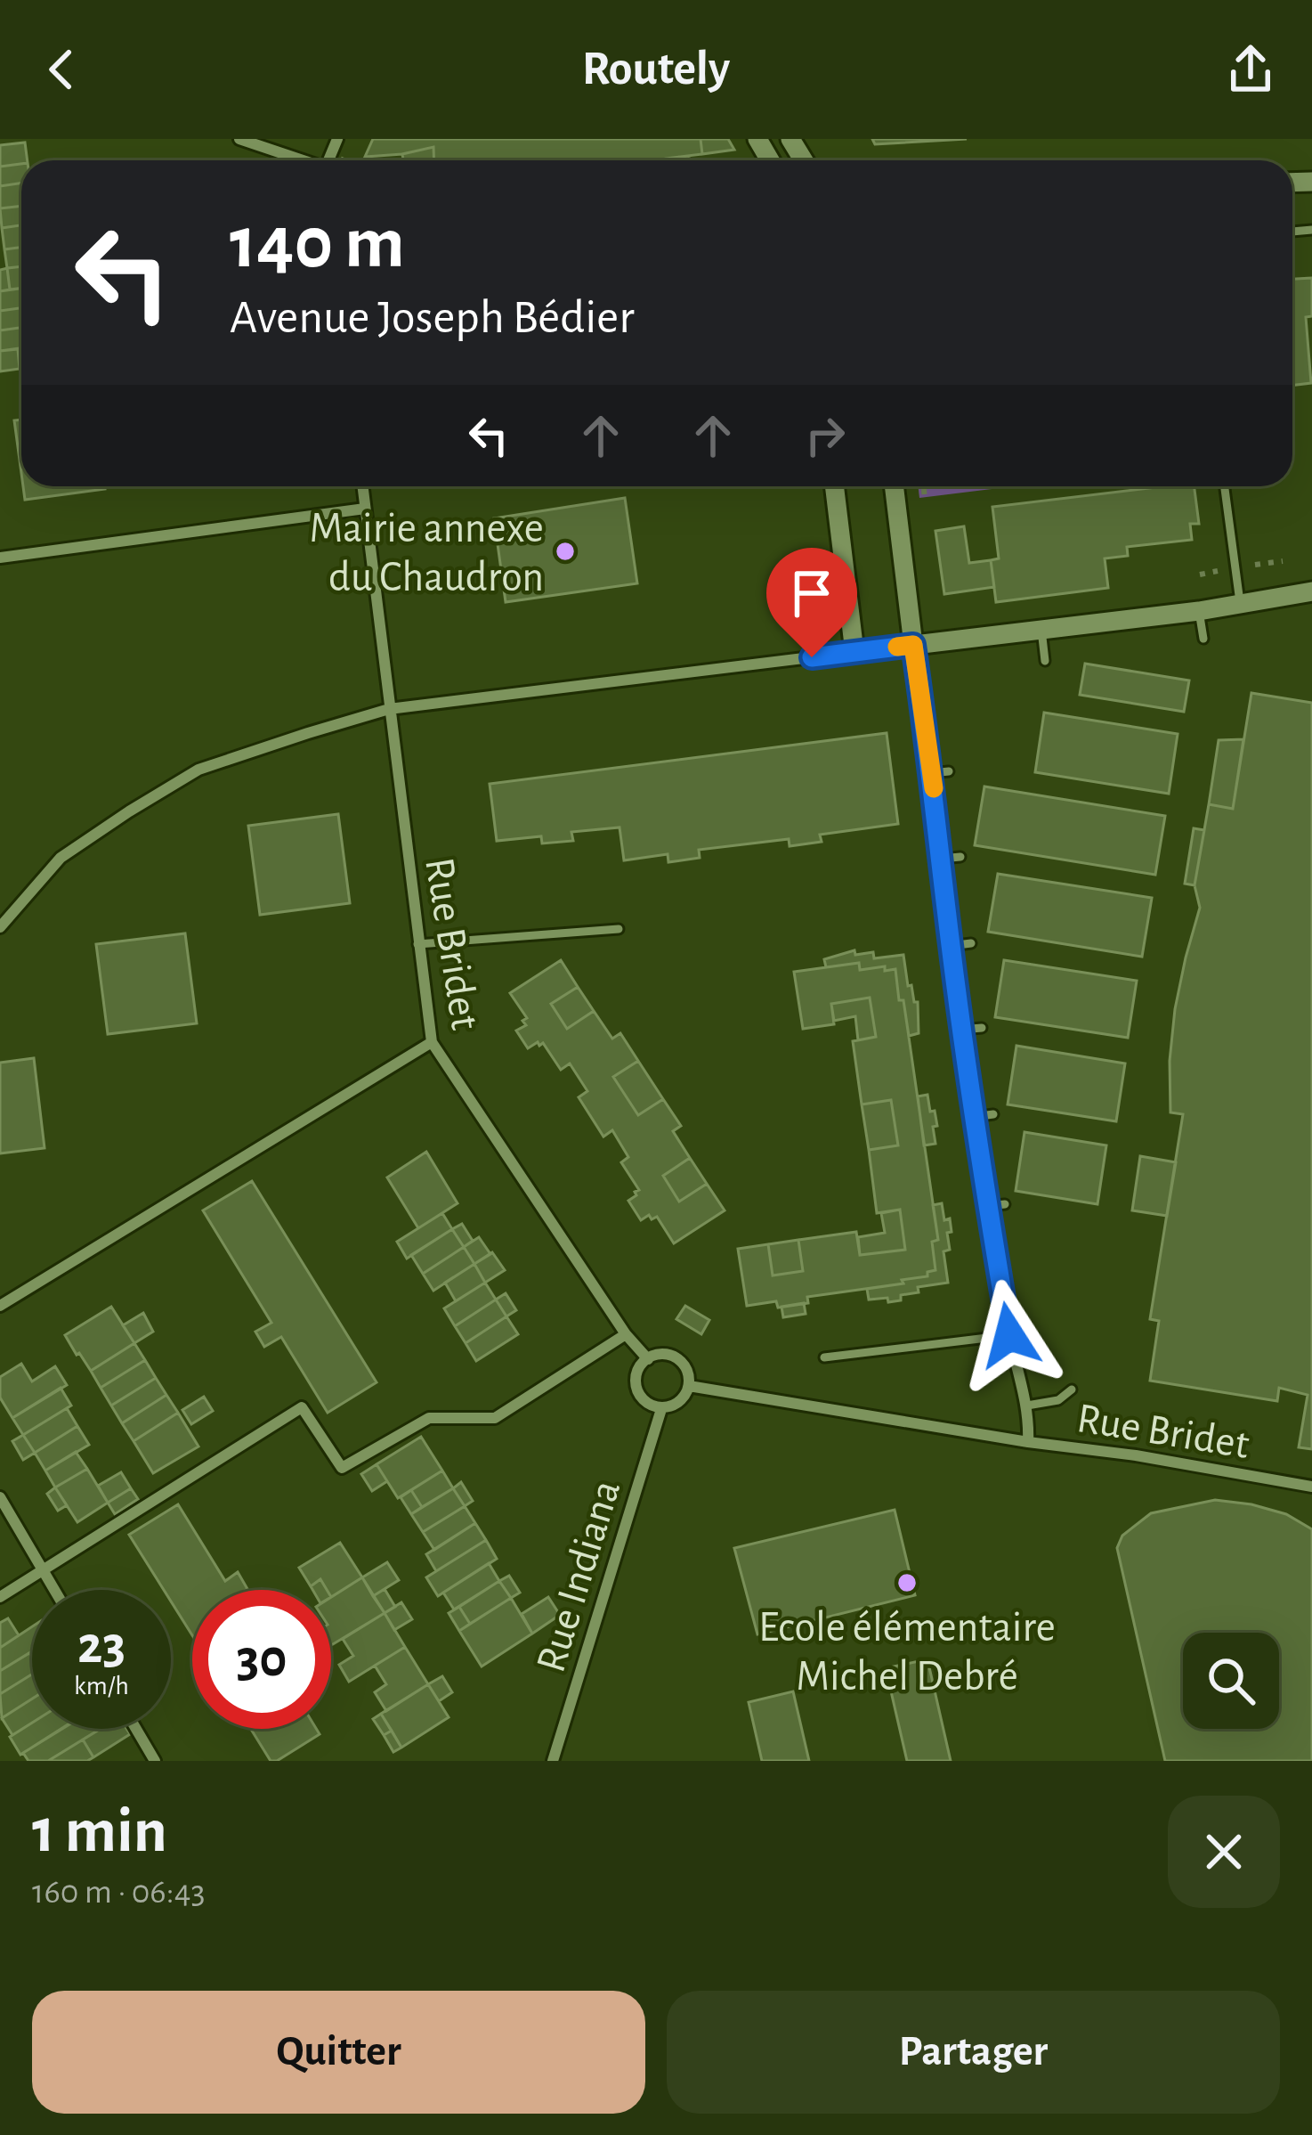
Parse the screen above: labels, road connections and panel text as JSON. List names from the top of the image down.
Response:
{
  "streets": {
    "street": ["Rue Bridet", "Rue Indiana"]
  },
  "crossings": [
    ["Rue Bridet", "Rue Indiana"]
  ],
  "places": ["Mairie annexe du Chaudron", "Ecole élémentaire Michel Debré"],
  "page": {
    "header": "Routely",
    "turn": ["140 m", "Avenue Joseph Bédier"],
    "speed": "23 km/h",
    "limit": "30",
    "heading": ["1 min", "160 m · 06:43"],
    "buttons": ["Quitter", "Partager"]
  }
}
